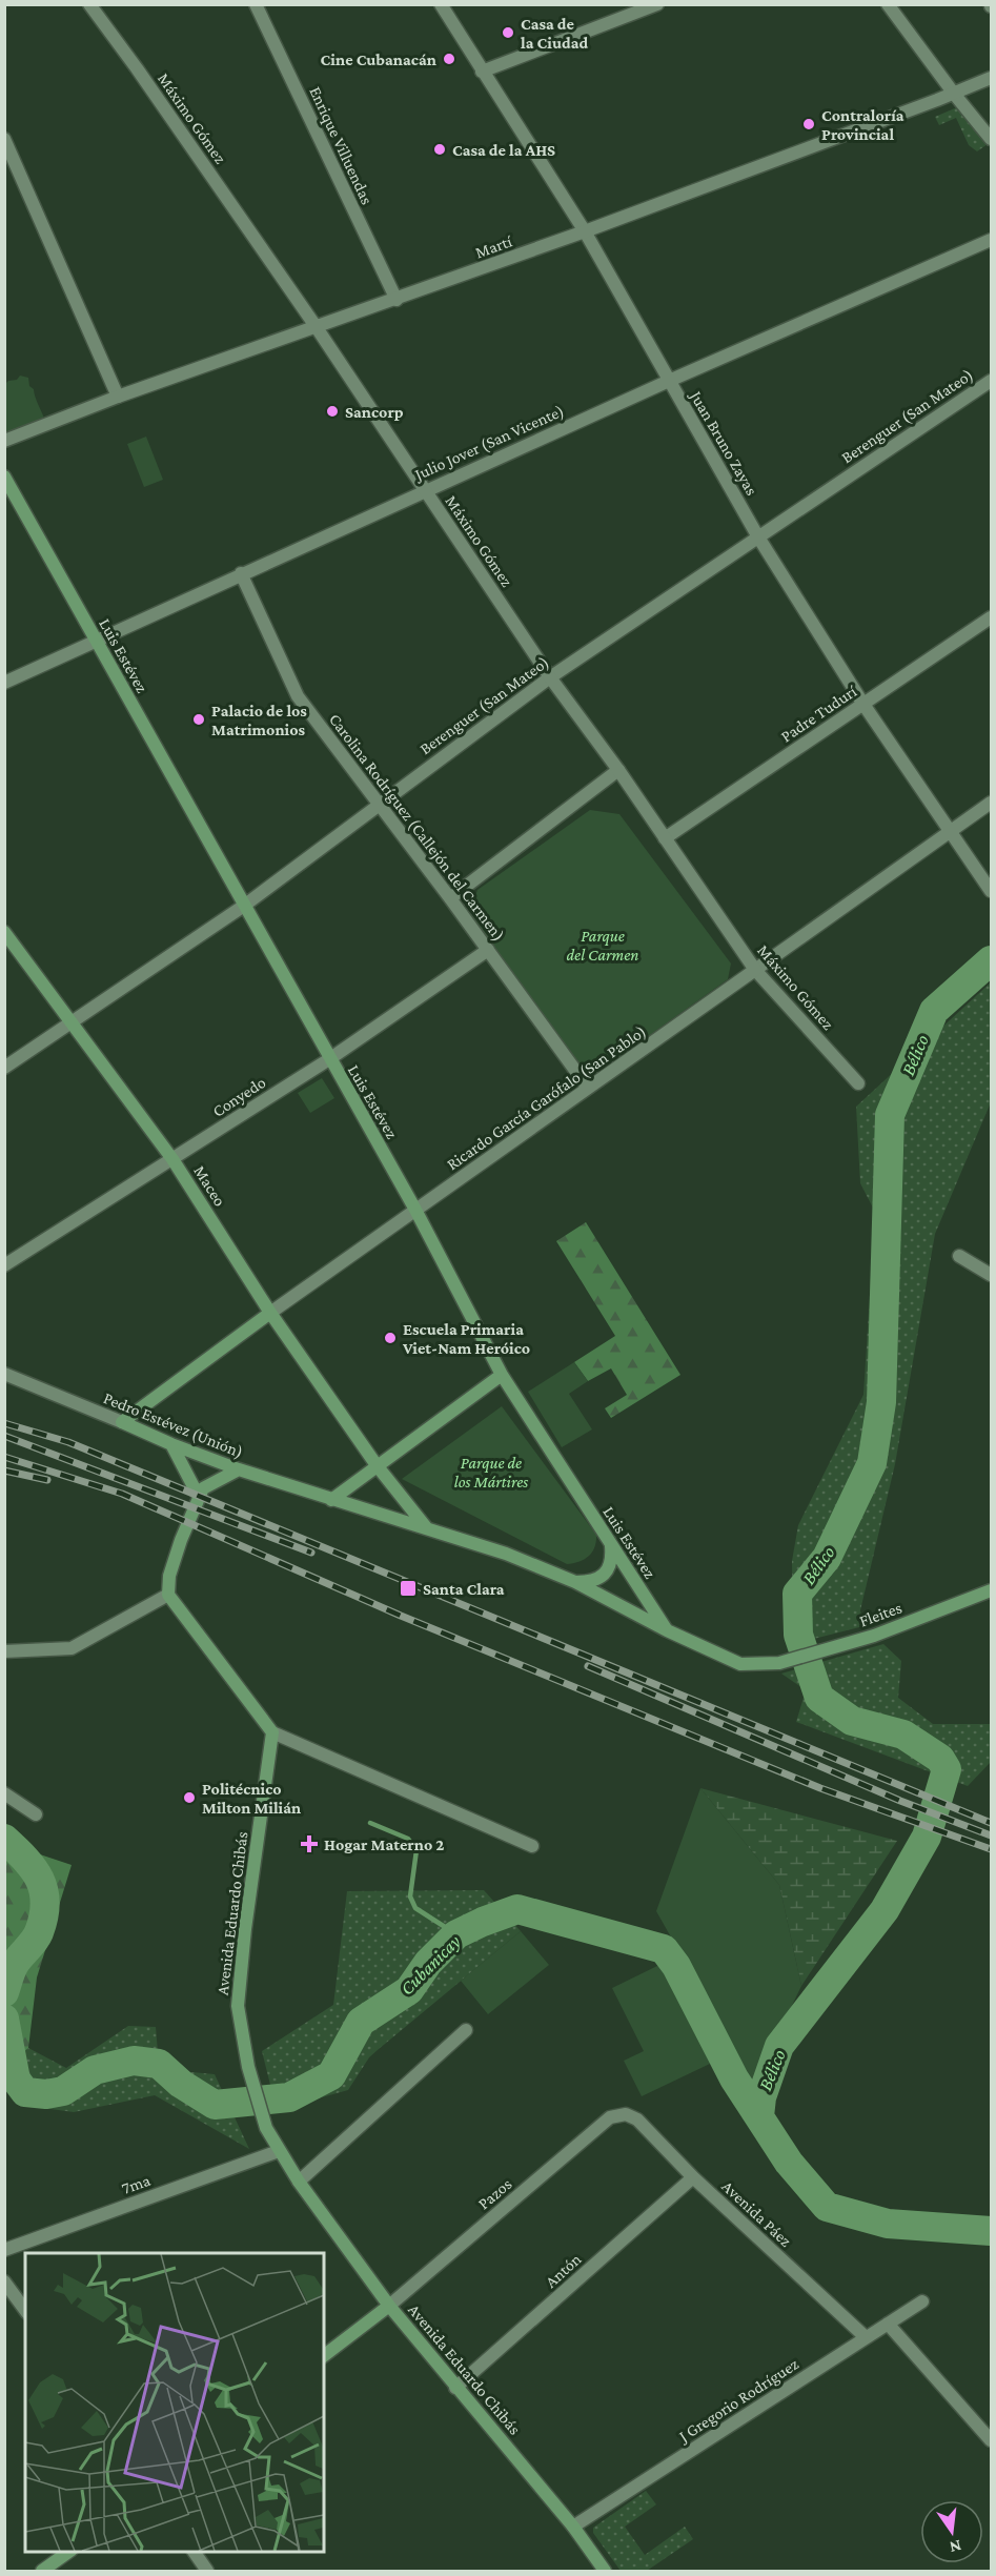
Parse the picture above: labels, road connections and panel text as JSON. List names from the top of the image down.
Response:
{
  "streets": {
    "main road": [
      "Luis Estévez",
      "Ricardo García Garófalo (San Pablo)",
      "Maceo",
      "Pedro Estévez (Unión)",
      "Fleites",
      "Avenida Eduardo Chibás"
    ],
    "street": [
      "Máximo Gómez",
      "Enrique Villuendas",
      "Martí",
      "Berenguer (San Mateo)",
      "Julio Jover (San Vicente)",
      "Juan Bruno Zayas",
      "Padre Tudurí",
      "Carolina Rodríguez (Callejón del Carmen)",
      "Conyedo",
      "7ma",
      "Pazos",
      "Avenida Páez",
      "Antón",
      "J Gregorio Rodríguez"
    ]
  },
  "crossings": [
    ["Máximo Gómez", "Martí"],
    ["Máximo Gómez", "Berenguer (San Mateo)"],
    ["Máximo Gómez", "Julio Jover (San Vicente)"],
    ["Máximo Gómez", "Padre Tudurí"],
    ["Máximo Gómez", "Ricardo García Garófalo (San Pablo)"],
    ["Enrique Villuendas", "Martí"],
    ["Martí", "Juan Bruno Zayas"],
    ["Berenguer (San Mateo)", "Juan Bruno Zayas"],
    ["Berenguer (San Mateo)", "Luis Estévez"],
    ["Berenguer (San Mateo)", "Carolina Rodríguez (Callejón del Carmen)"],
    ["Berenguer (San Mateo)", "Maceo"],
    ["Julio Jover (San Vicente)", "Juan Bruno Zayas"],
    ["Julio Jover (San Vicente)", "Luis Estévez"],
    ["Julio Jover (San Vicente)", "Carolina Rodríguez (Callejón del Carmen)"],
    ["Juan Bruno Zayas", "Padre Tudurí"],
    ["Juan Bruno Zayas", "Ricardo García Garófalo (San Pablo)"],
    ["Luis Estévez", "Conyedo"],
    ["Luis Estévez", "Ricardo García Garófalo (San Pablo)"],
    ["Luis Estévez", "Fleites"],
    ["Carolina Rodríguez (Callejón del Carmen)", "Conyedo"],
    ["Carolina Rodríguez (Callejón del Carmen)", "Ricardo García Garófalo (San Pablo)"],
    ["Conyedo", "Maceo"],
    ["Ricardo García Garófalo (San Pablo)", "Maceo"],
    ["Ricardo García Garófalo (San Pablo)", "Pedro Estévez (Unión)"],
    ["Avenida Eduardo Chibás", "7ma"],
    ["Avenida Eduardo Chibás", "Pazos"],
    ["Avenida Eduardo Chibás", "Antón"],
    ["Avenida Eduardo Chibás", "J Gregorio Rodríguez"],
    ["Pazos", "Avenida Páez"],
    ["Avenida Páez", "Antón"],
    ["Avenida Páez", "J Gregorio Rodríguez"]
  ],
  "water": ["Bélico", "Cubanicay"],
  "parks": ["Parque del Carmen", "Parque de los Mártires"],
  "places": {
    "other": [
      "Casa de la Ciudad",
      "Cine Cubanacán",
      "Contraloría Provincial",
      "Casa de la AHS",
      "Sancorp",
      "Palacio de los Matrimonios",
      "Escuela Primaria Viet-Nam Heróico",
      "Politécnico Milton Milián"
    ],
    "transit": ["Santa Clara"],
    "health": ["Hogar Materno 2"]
  },
  "north": "bottom"
}
